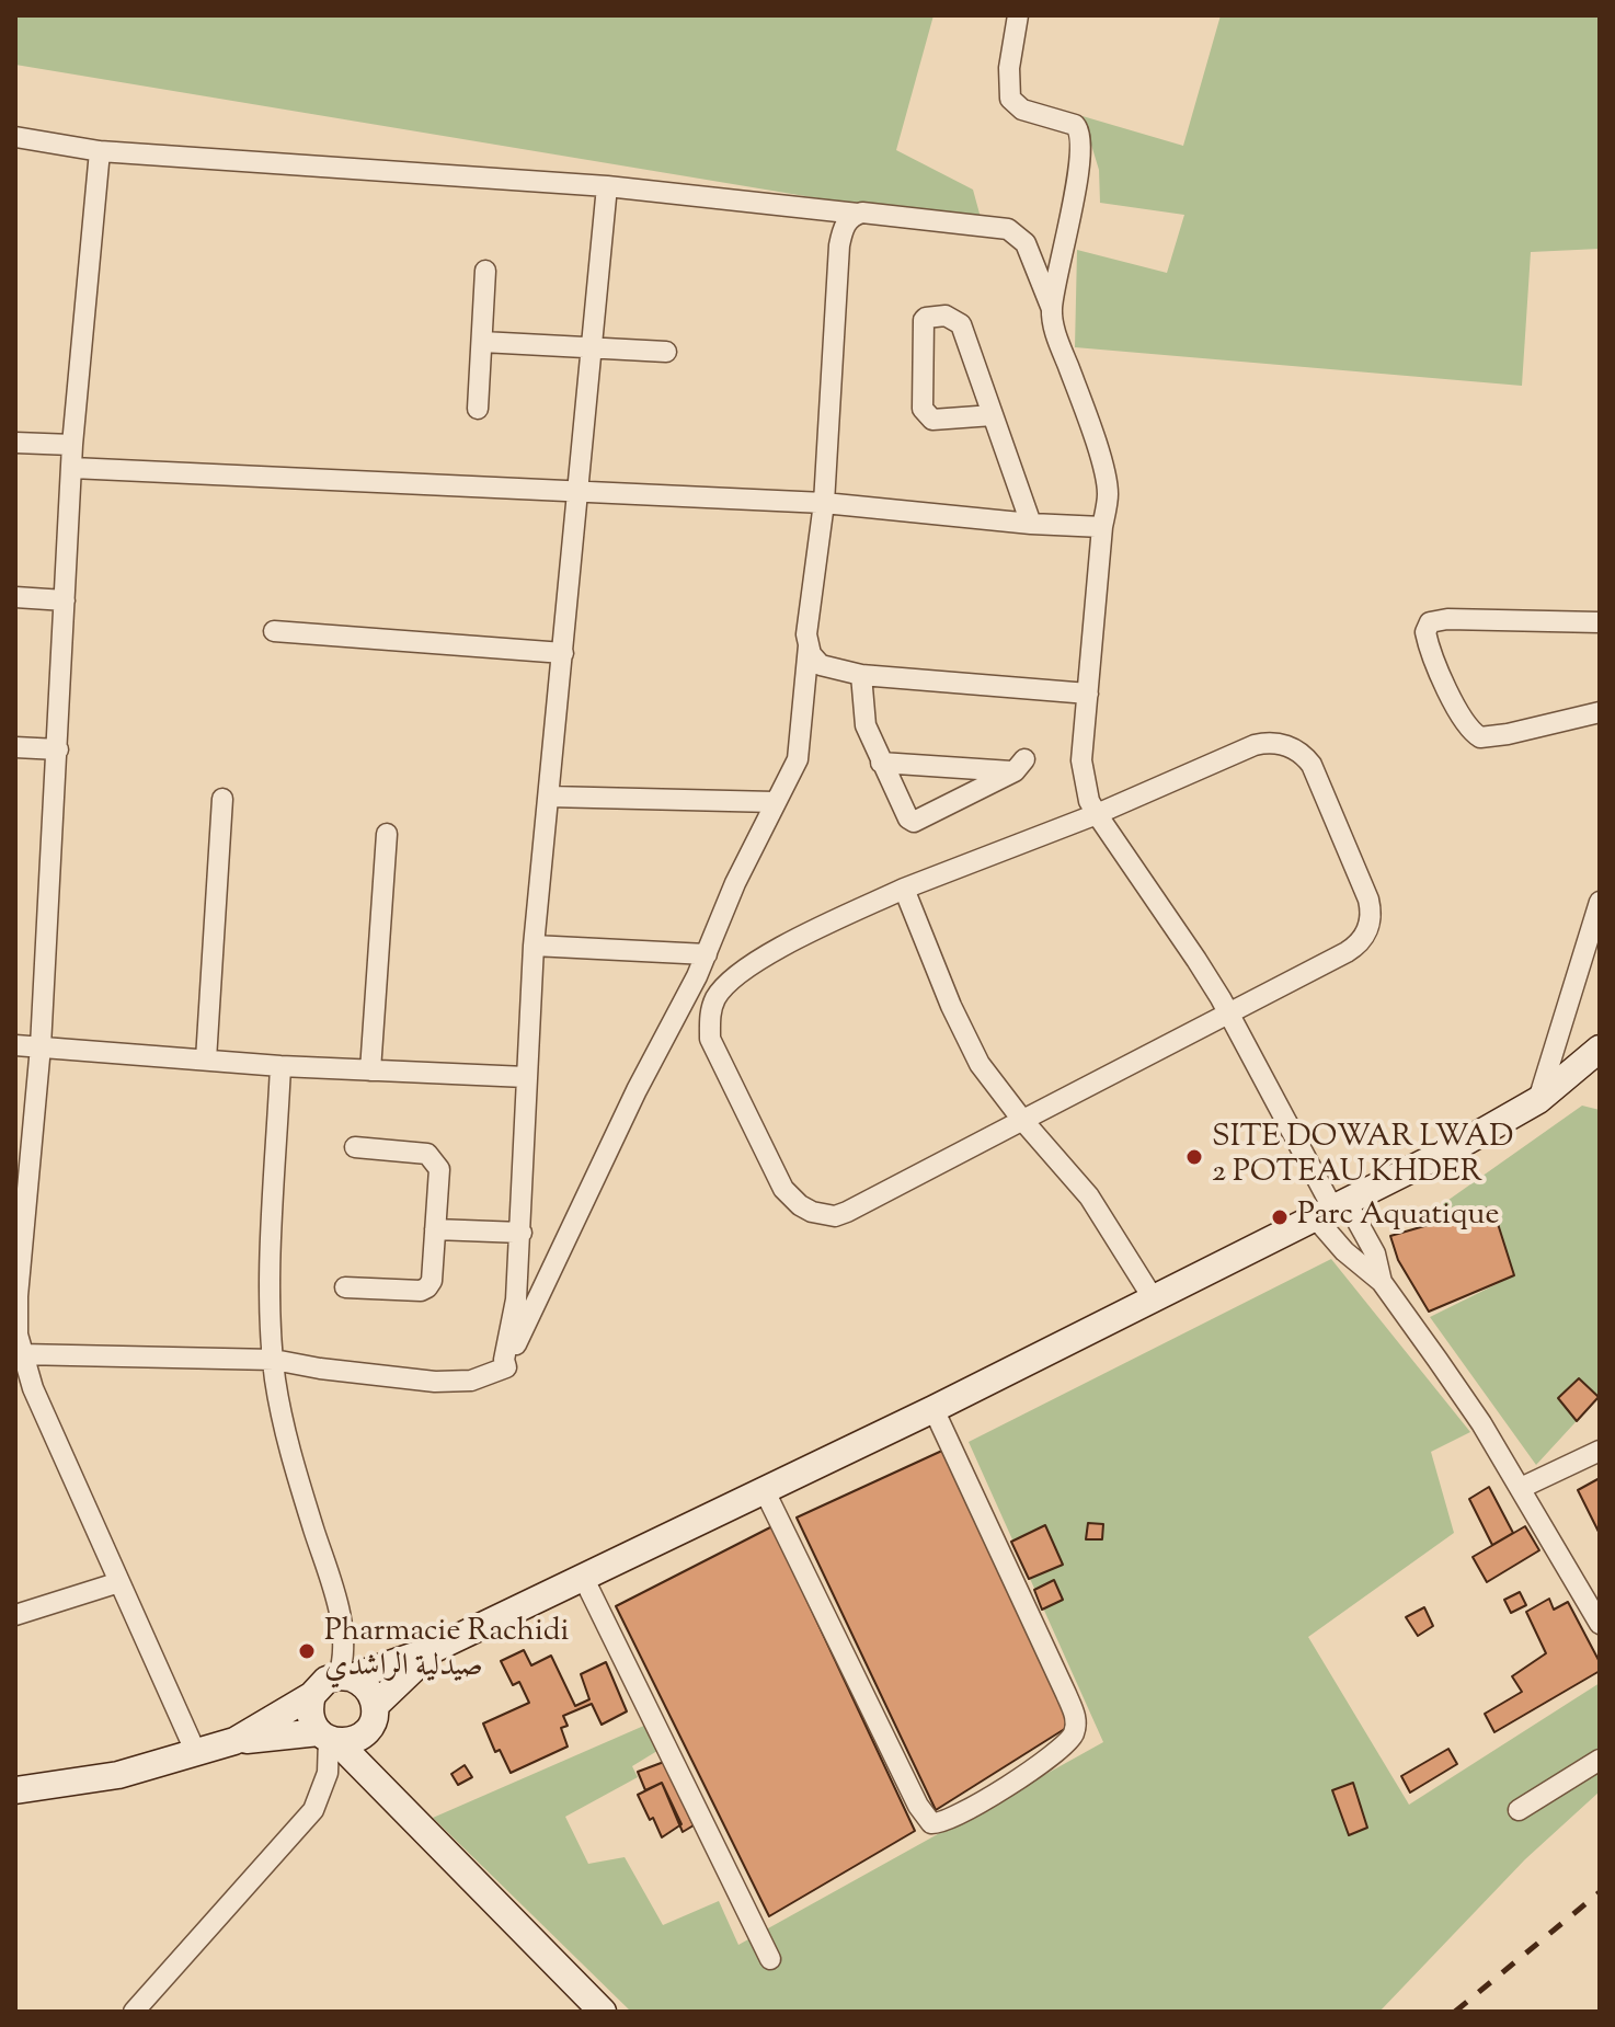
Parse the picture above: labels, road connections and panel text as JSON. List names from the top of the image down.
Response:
{
  "places": ["SITE DOWAR LWAD 2 POTEAU KHDER", "Parc Aquatique", "Pharmacie Rachidi صيدلية الراشدي"]
}
